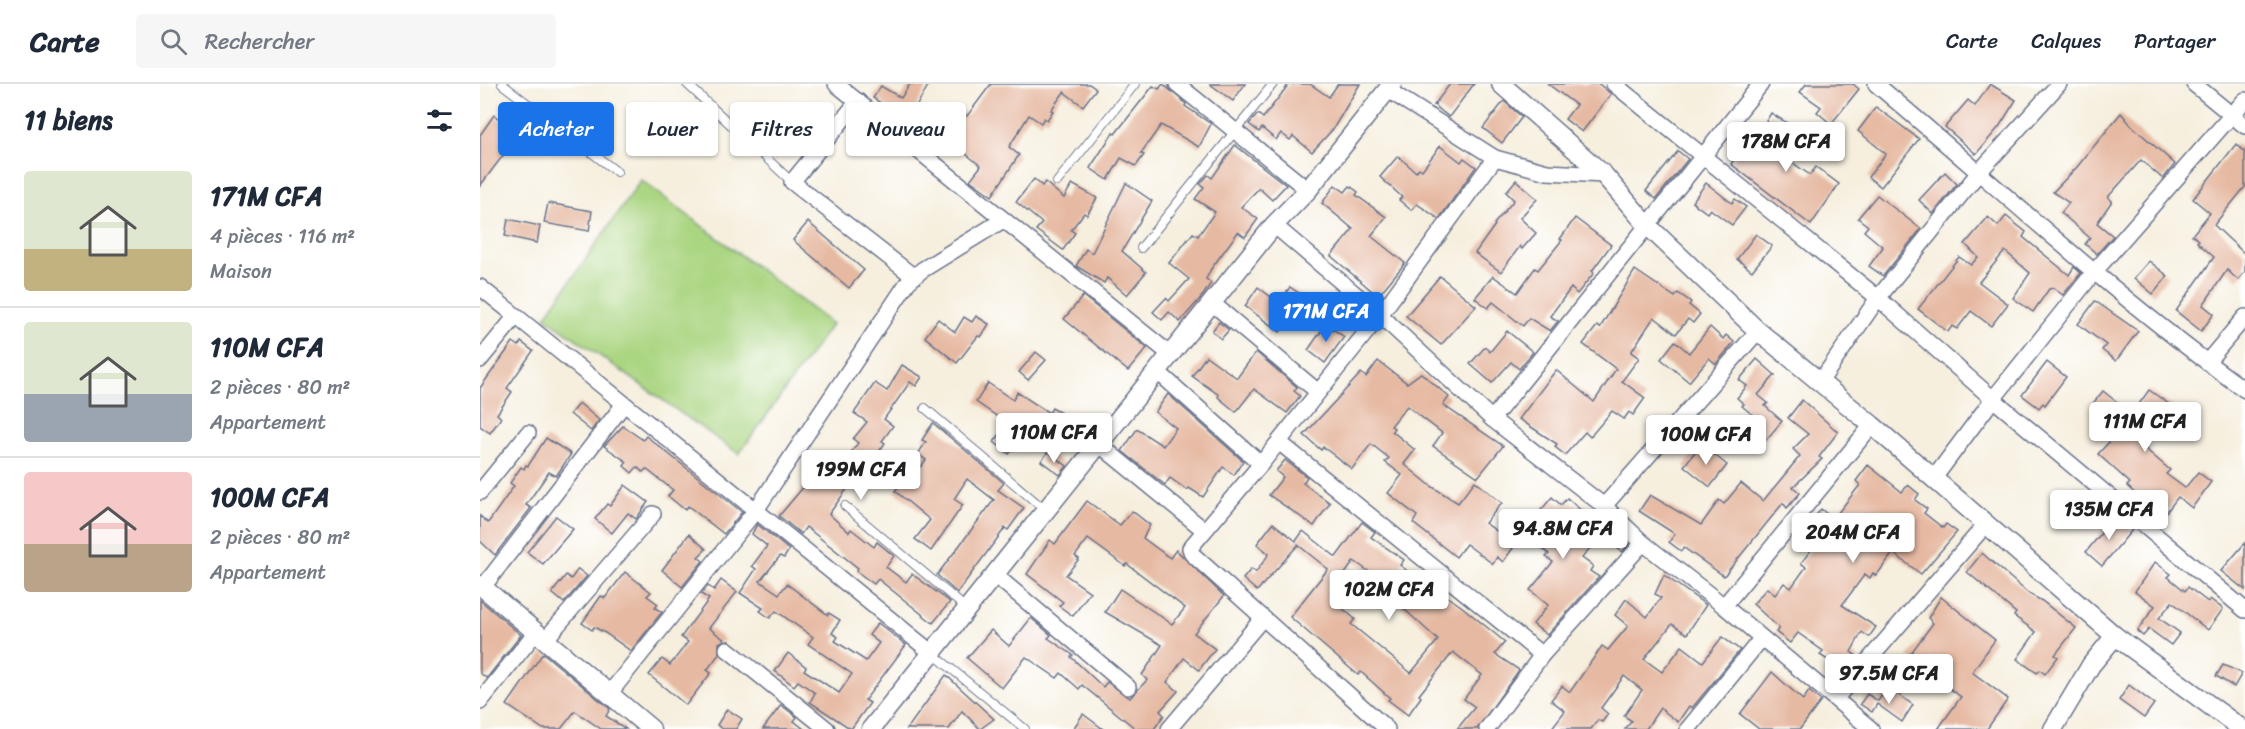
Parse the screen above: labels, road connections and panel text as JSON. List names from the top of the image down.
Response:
{
  "page": {
    "header": "Carte",
    "search": "Rechercher",
    "nav": ["Carte", "Calques", "Partager"],
    "heading": "11 biens",
    "chip": [
      "Acheter",
      "Louer",
      "Filtres",
      "Nouveau"
    ],
    "price": [
      "178M CFA",
      "171M CFA",
      "111M CFA",
      "110M CFA",
      "100M CFA",
      "199M CFA",
      "135M CFA",
      "94.8M CFA",
      "204M CFA",
      "102M CFA",
      "97.5M CFA"
    ],
    "list": [
      {
        "name": "171M CFA",
        "note": "4 pièces · 116 m² · Maison"
      },
      {
        "name": "110M CFA",
        "note": "2 pièces · 80 m² · Appartement"
      },
      {
        "name": "100M CFA",
        "note": "2 pièces · 80 m² · Appartement"
      }
    ]
  }
}
